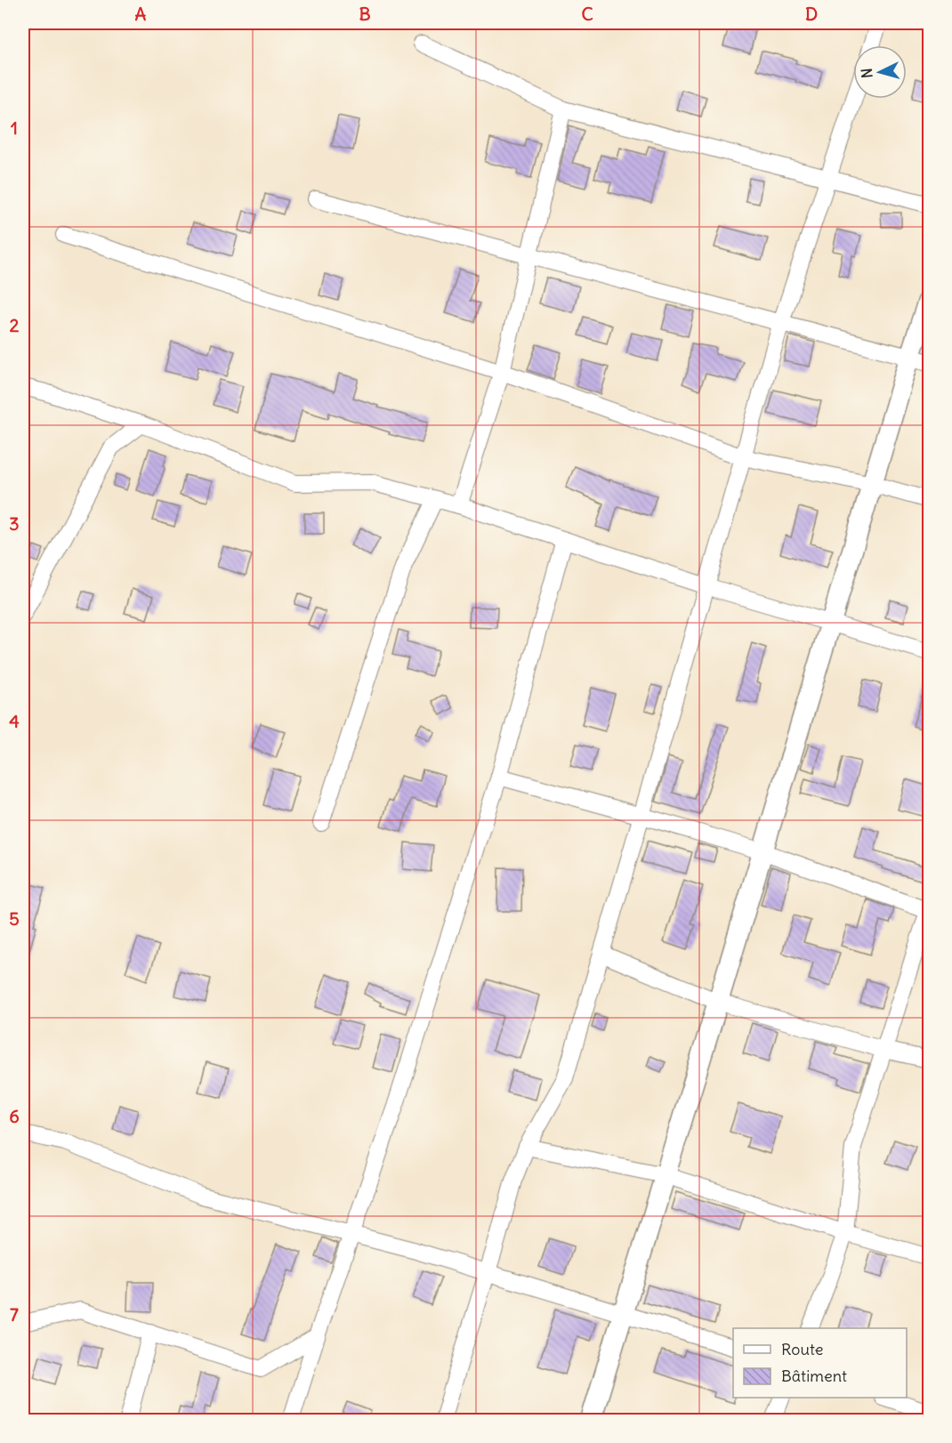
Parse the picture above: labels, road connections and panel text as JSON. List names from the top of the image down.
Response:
{
  "legend": ["Route", "Bâtiment"],
  "north": "left",
  "grid": {
    "columns": [
      "A",
      "B",
      "C",
      "D"
    ],
    "rows": [
      "1",
      "2",
      "3",
      "4",
      "5",
      "6",
      "7"
    ]
  }
}
